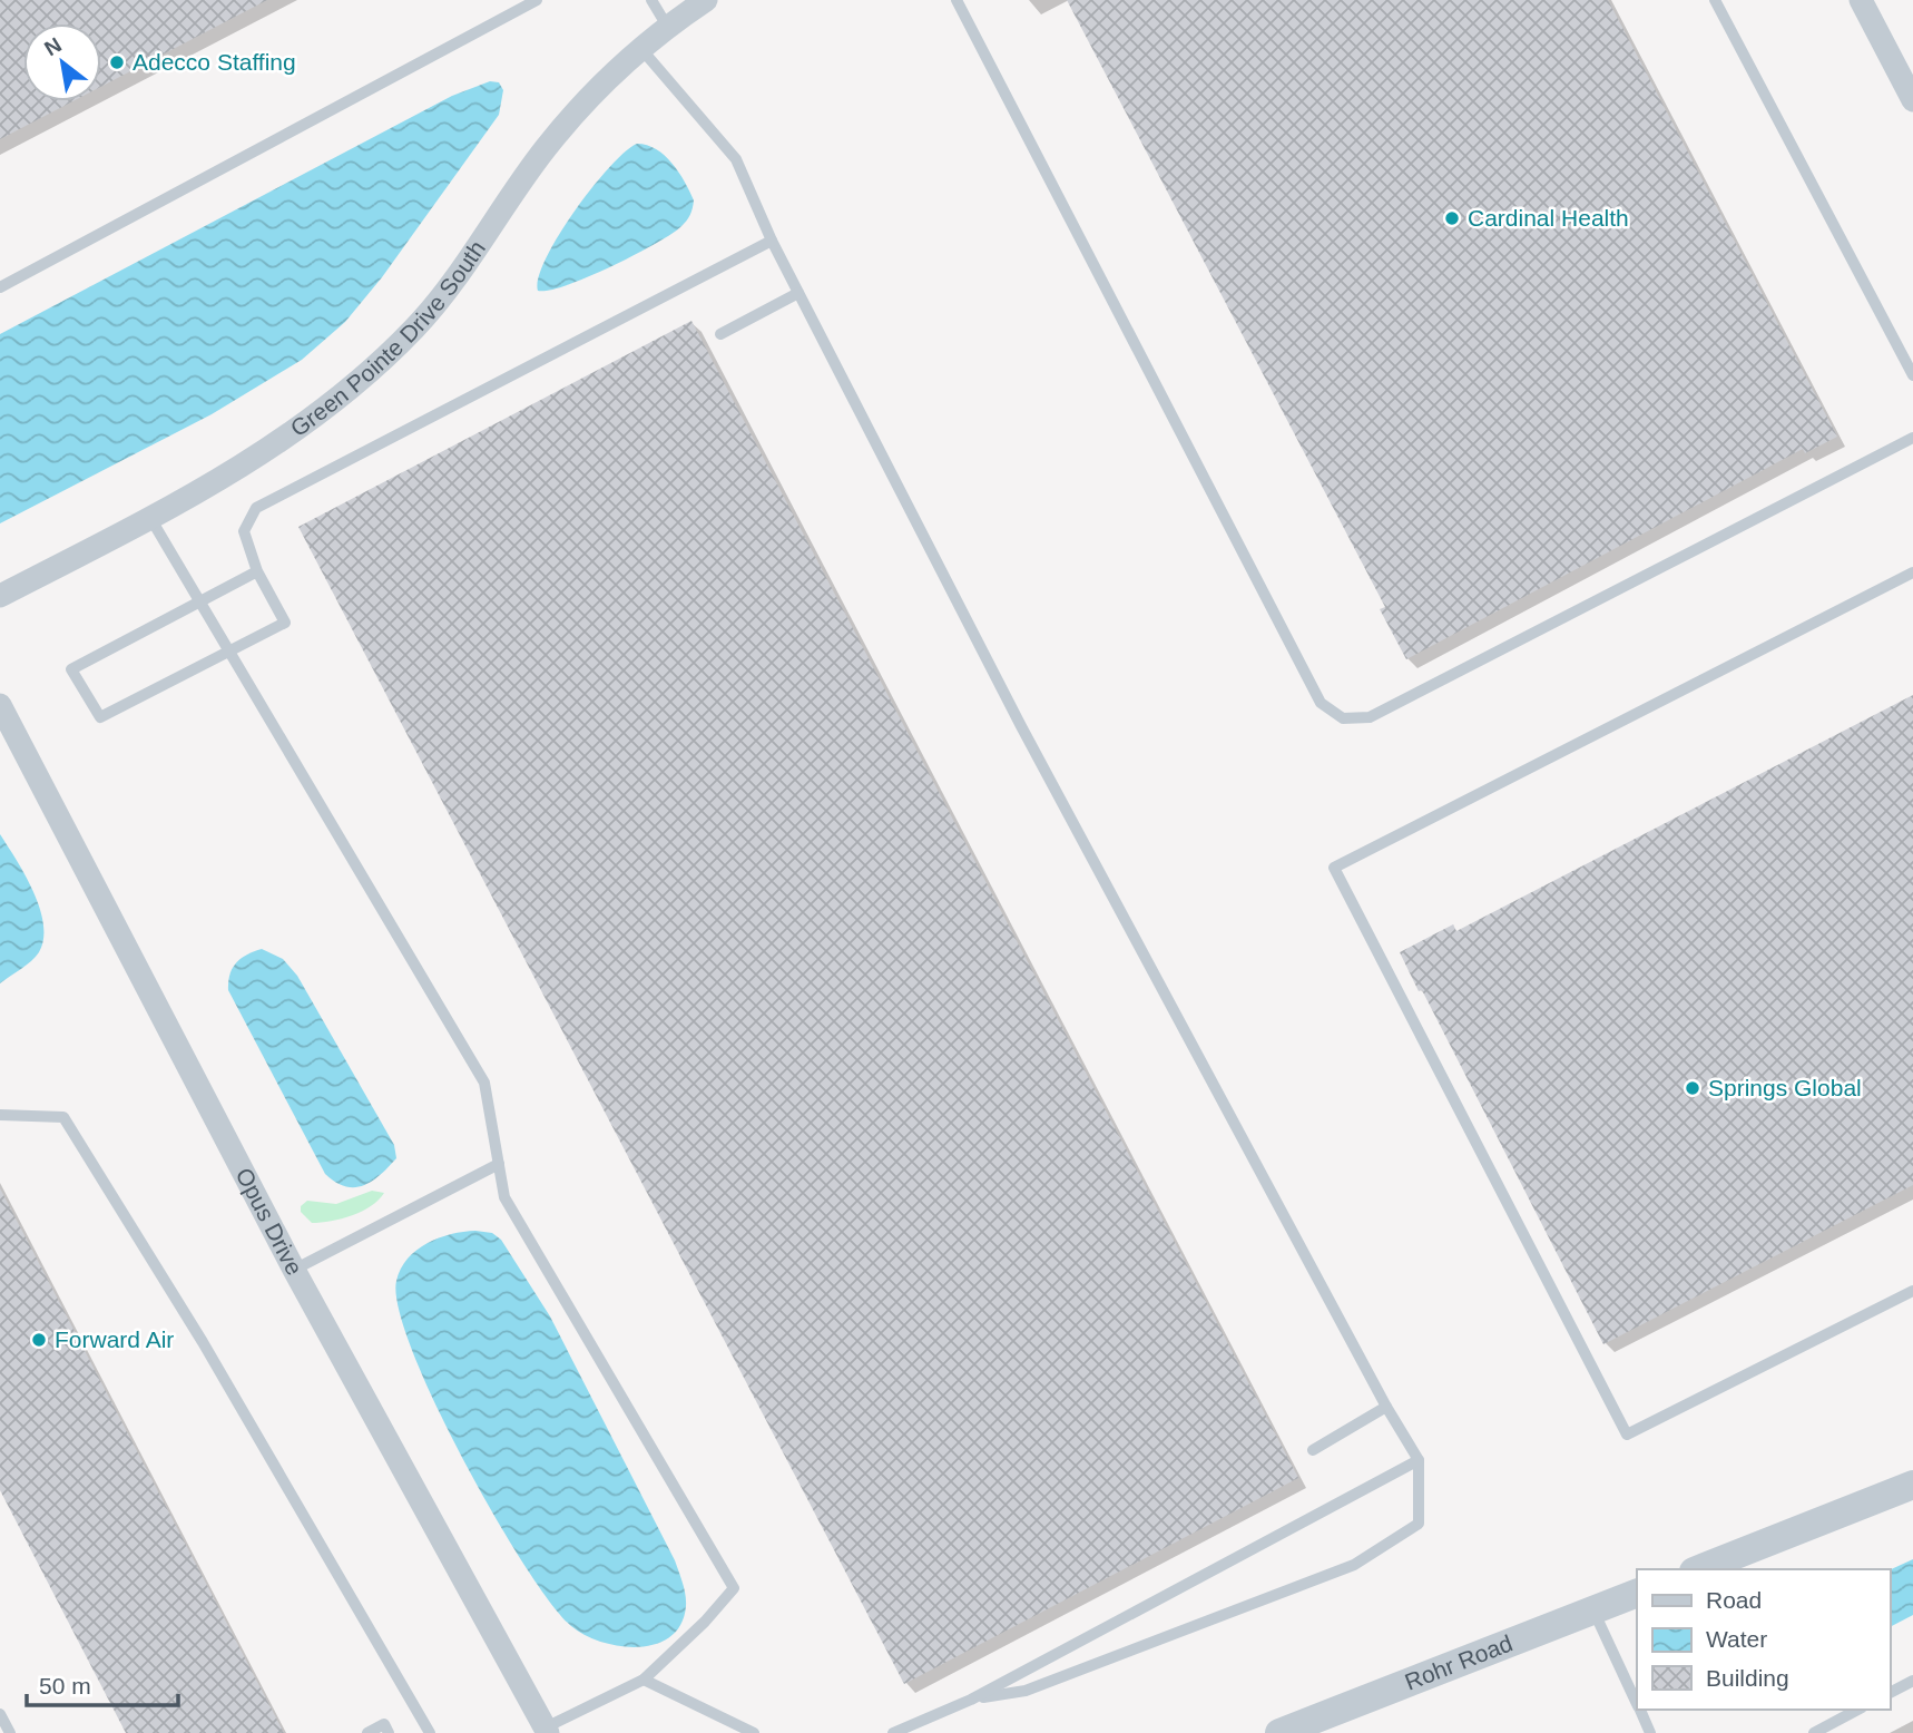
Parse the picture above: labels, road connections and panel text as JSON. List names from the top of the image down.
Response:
{
  "streets": {
    "street": ["Green Pointe Drive South", "Opus Drive", "Rohr Road"]
  },
  "places": [
    "Adecco Staffing",
    "Cardinal Health",
    "Springs Global",
    "Forward Air"
  ],
  "legend": ["Road", "Water", "Building"],
  "scale_bar": "50 m",
  "north": "top left"
}
